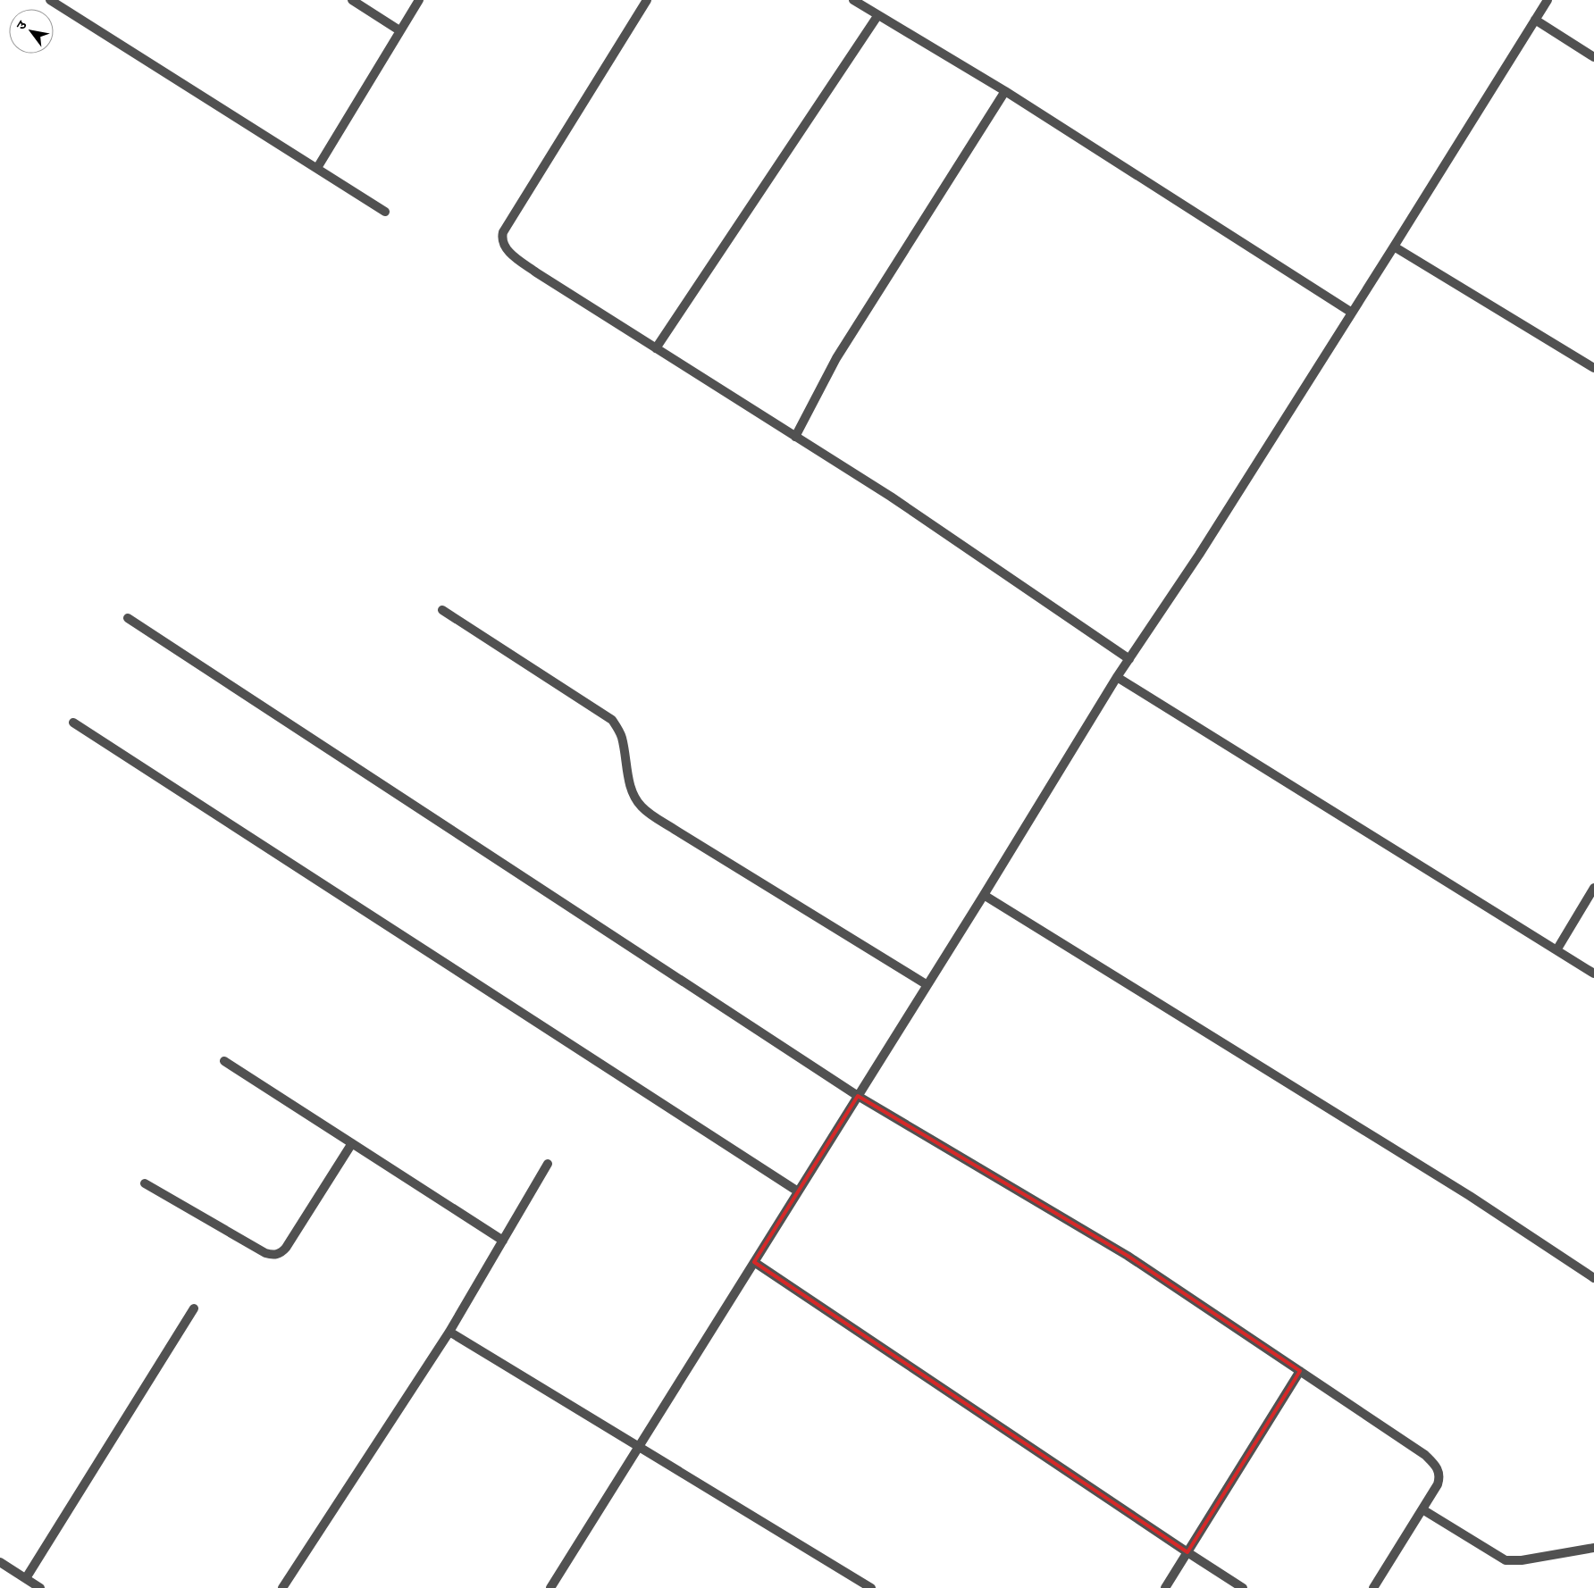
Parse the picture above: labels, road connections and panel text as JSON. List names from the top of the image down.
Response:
{
  "north": "top left"
}
